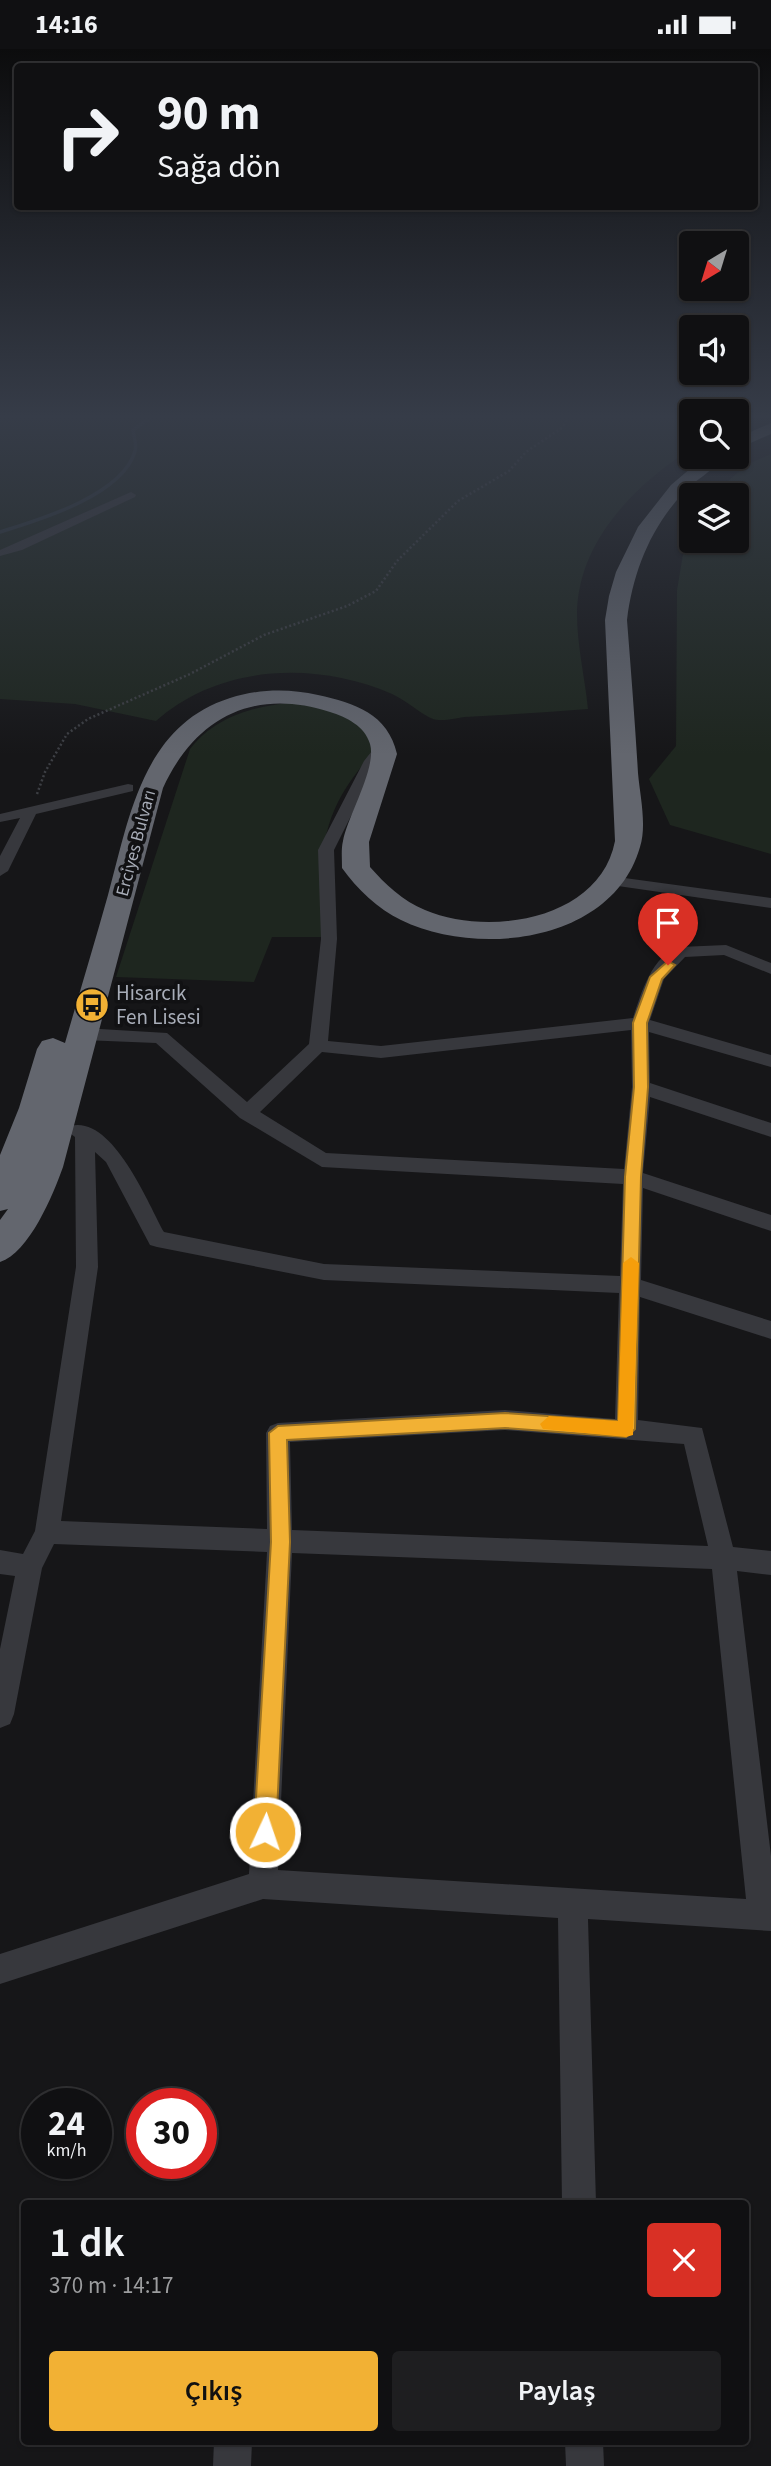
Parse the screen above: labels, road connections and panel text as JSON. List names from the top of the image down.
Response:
{
  "streets": {
    "highway": ["Erciyes Bulvarı"]
  },
  "places": {
    "bus stop": ["Hisarcık Fen Lisesi"]
  },
  "north": "bottom left",
  "page": {
    "status": "14:16",
    "turn": ["90 m", "Sağa dön"],
    "speed": "24 km/h",
    "limit": "30",
    "heading": ["1 dk", "370 m · 14:17"],
    "buttons": ["Çıkış", "Paylaş"]
  }
}
